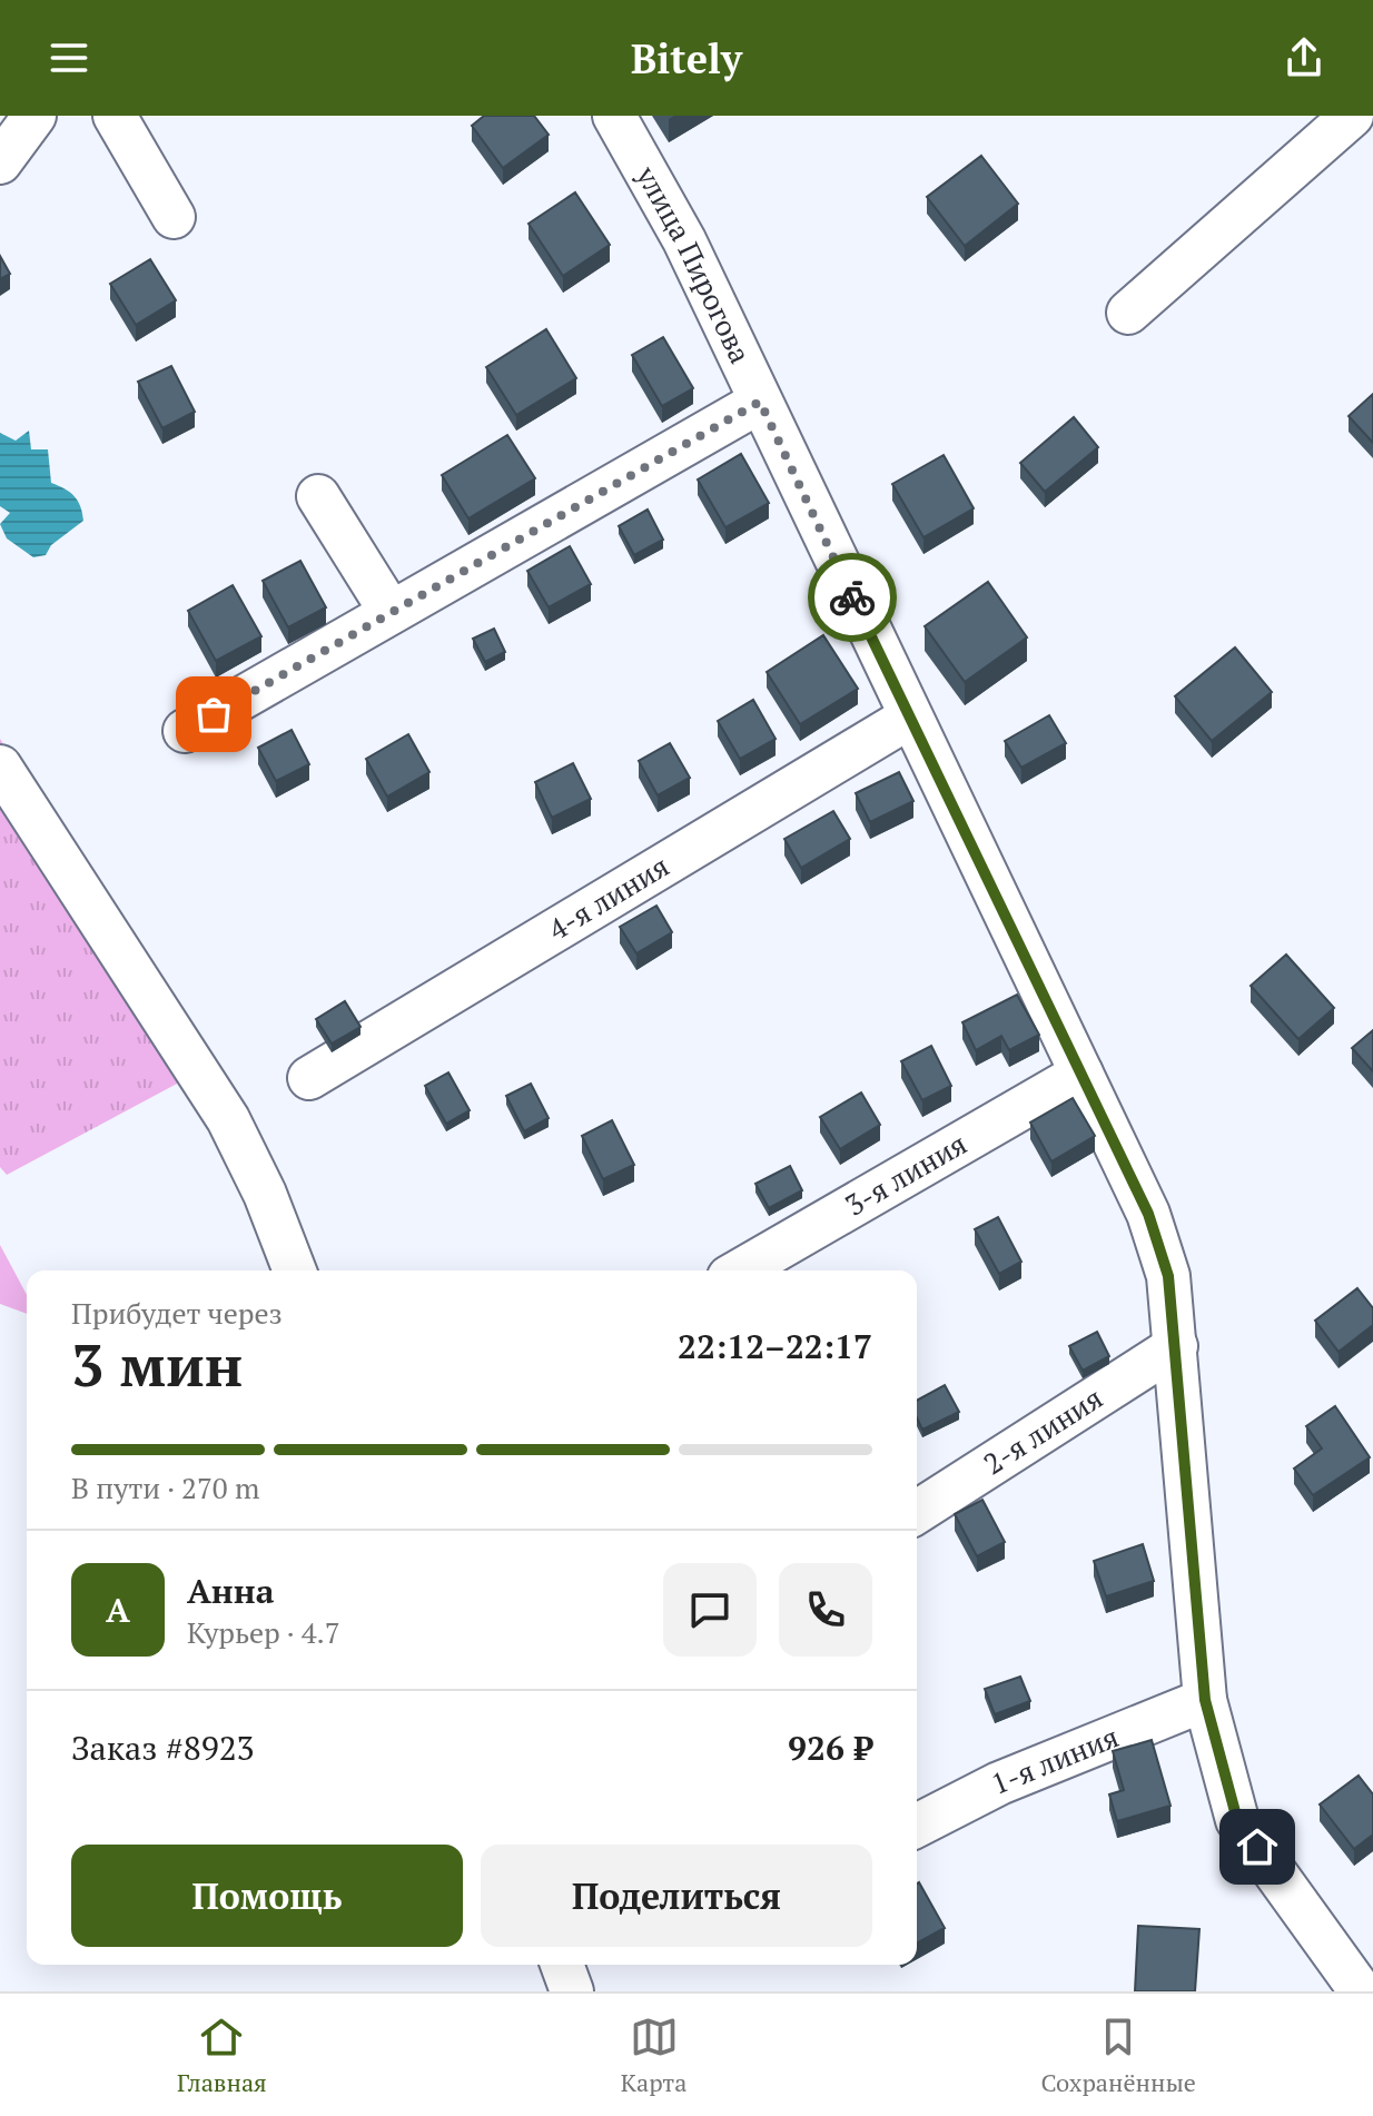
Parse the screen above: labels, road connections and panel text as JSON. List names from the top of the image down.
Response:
{
  "streets": {
    "street": [
      "улица Пирогова",
      "4-я линия",
      "3-я линия",
      "2-я линия",
      "1-я линия"
    ]
  },
  "crossings": [
    ["улица Пирогова", "4-я линия"],
    ["улица Пирогова", "3-я линия"],
    ["улица Пирогова", "2-я линия"],
    ["улица Пирогова", "1-я линия"]
  ],
  "page": {
    "header": "Bitely",
    "heading": ["3 мин", "Прибудет через", "22:12–22:17"],
    "panel": [
      "Анна",
      "Курьер · 4.7",
      "Заказ #8923",
      "926 ₽"
    ],
    "bar": "В пути · 270 m",
    "round": "А",
    "buttons": ["Помощь", "Поделиться"],
    "tabs": ["Главная", "Карта", "Сохранённые"]
  }
}
